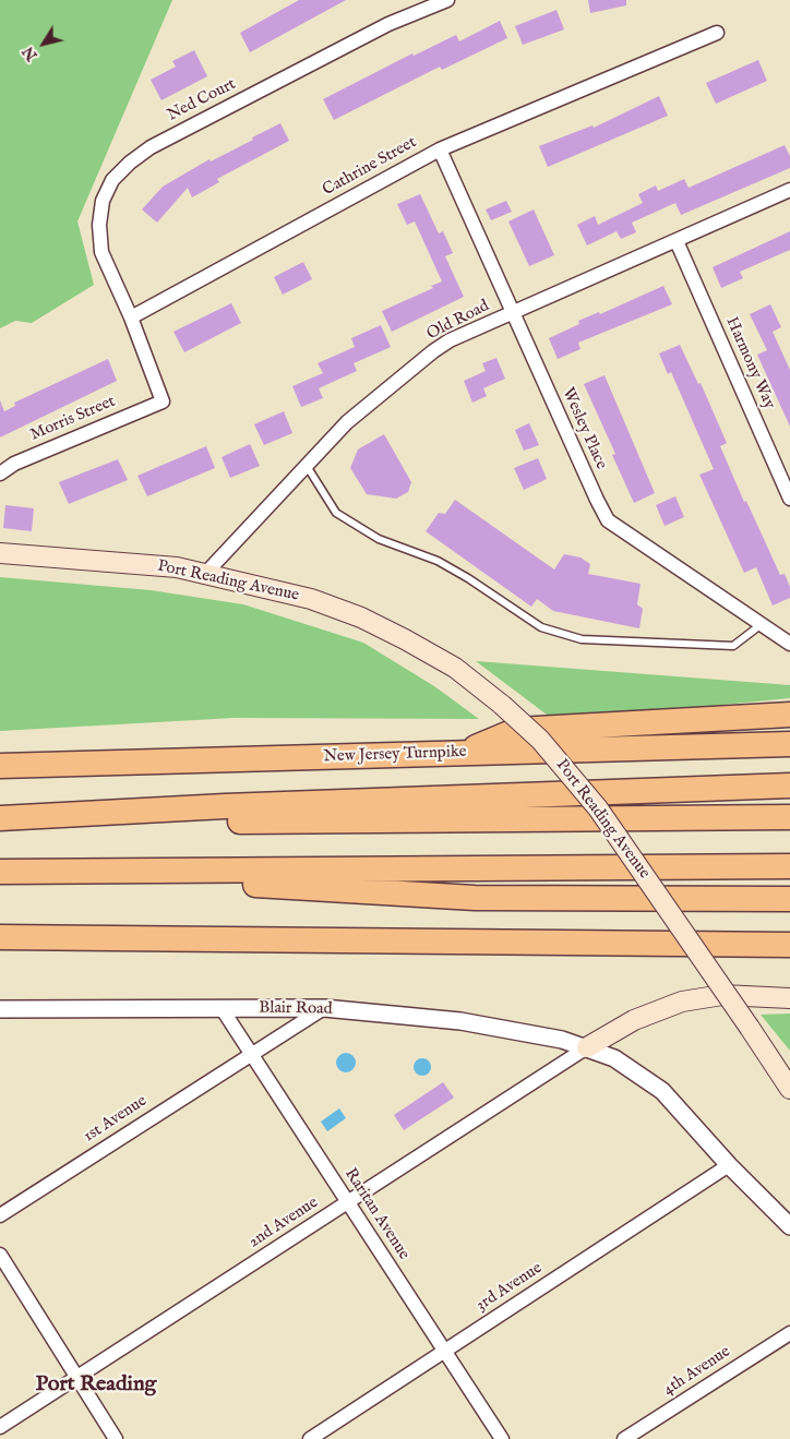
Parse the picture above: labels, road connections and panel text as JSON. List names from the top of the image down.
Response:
{
  "streets": {
    "highway": ["New Jersey Turnpike"],
    "main road": ["Port Reading Avenue"],
    "street": [
      "Ned Court",
      "Cathrine Street",
      "Old Road",
      "Harmony Way",
      "Morris Street",
      "Wesley Place",
      "Blair Road",
      "1st Avenue",
      "Raritan Avenue",
      "2nd Avenue",
      "3rd Avenue",
      "4th Avenue"
    ]
  },
  "crossings": [
    ["Ned Court", "Cathrine Street"],
    ["Ned Court", "Morris Street"],
    ["Cathrine Street", "Morris Street"],
    ["Cathrine Street", "Wesley Place"],
    ["Old Road", "Harmony Way"],
    ["Old Road", "Wesley Place"],
    ["Old Road", "Port Reading Avenue"],
    ["Blair Road", "1st Avenue"],
    ["Blair Road", "Raritan Avenue"],
    ["Blair Road", "2nd Avenue"],
    ["1st Avenue", "Raritan Avenue"],
    ["Raritan Avenue", "2nd Avenue"],
    ["Raritan Avenue", "3rd Avenue"]
  ],
  "districts": ["Port Reading"],
  "north": "bottom left"
}
